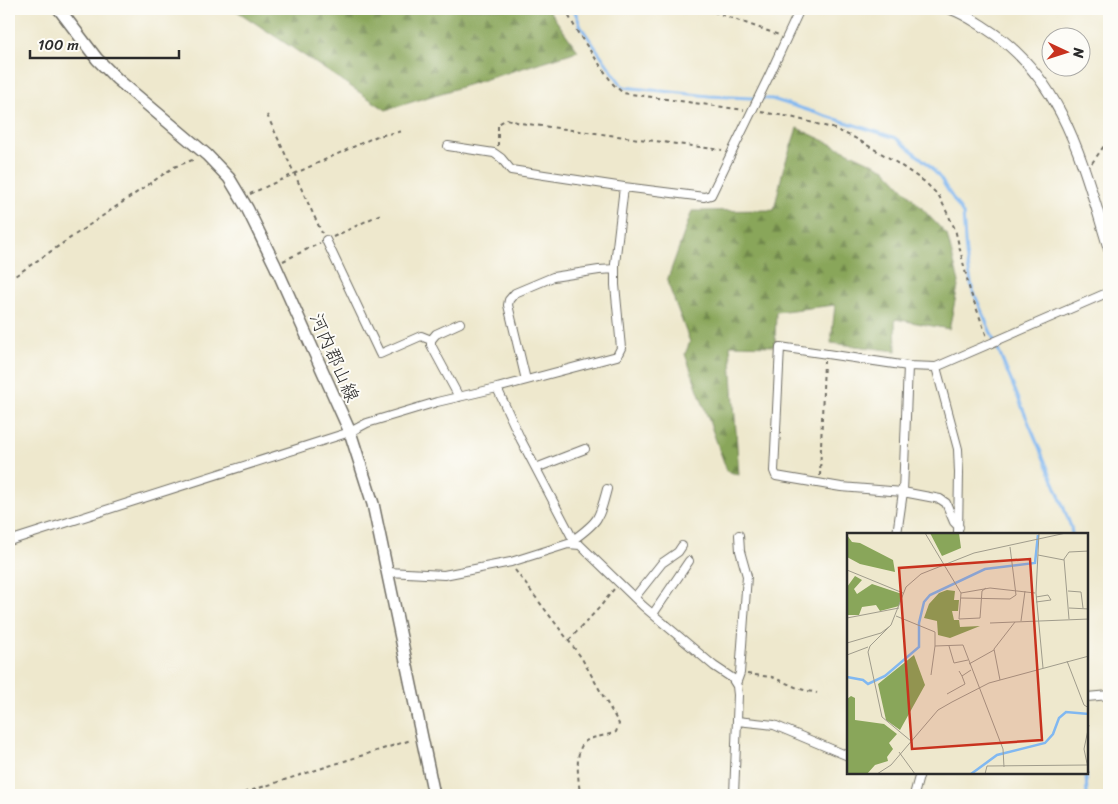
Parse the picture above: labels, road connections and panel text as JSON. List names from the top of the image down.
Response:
{
  "streets": {
    "main road": ["河内郡山線"]
  },
  "scale_bar": "100 m",
  "north": "right"
}
